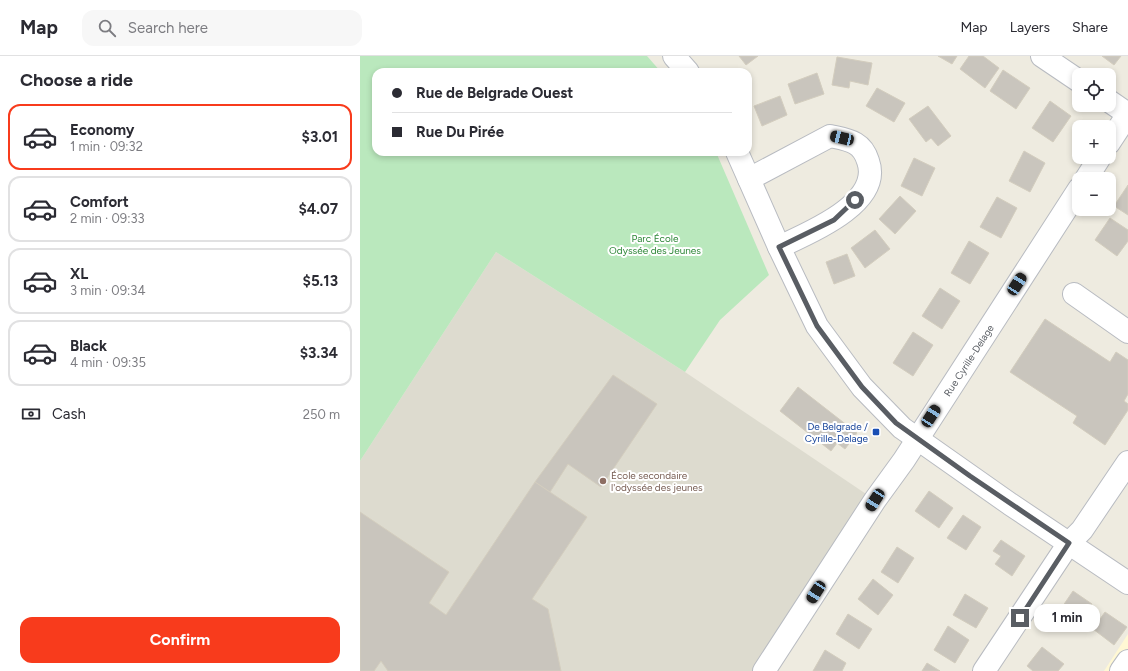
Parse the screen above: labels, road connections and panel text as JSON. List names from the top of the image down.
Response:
{
  "streets": {
    "street": ["Rue Cyrille-Delage"]
  },
  "parks": ["Parc École Odyssée des Jeunes"],
  "places": {
    "transit": ["De Belgrade / Cyrille-Delage"],
    "other": ["École secondaire l'odyssée des jeunes"]
  },
  "page": {
    "header": "Map",
    "search": "Search here",
    "nav": ["Map", "Layers", "Share"],
    "heading": "Choose a ride",
    "map_buttons": ["+", "−"],
    "banner": ["Rue de Belgrade Ouest", "Rue Du Pirée"],
    "list": [
      {
        "name": "Economy",
        "note": "1 min · 09:32",
        "value": "$3.01"
      },
      {
        "name": "Comfort",
        "note": "2 min · 09:33",
        "value": "$4.07"
      },
      {
        "name": "XL",
        "note": "3 min · 09:34",
        "value": "$5.13"
      },
      {
        "name": "Black",
        "note": "4 min · 09:35",
        "value": "$3.34"
      }
    ],
    "pay": ["Cash", "250 m"],
    "bubble": "1 min",
    "buttons": "Confirm"
  }
}
